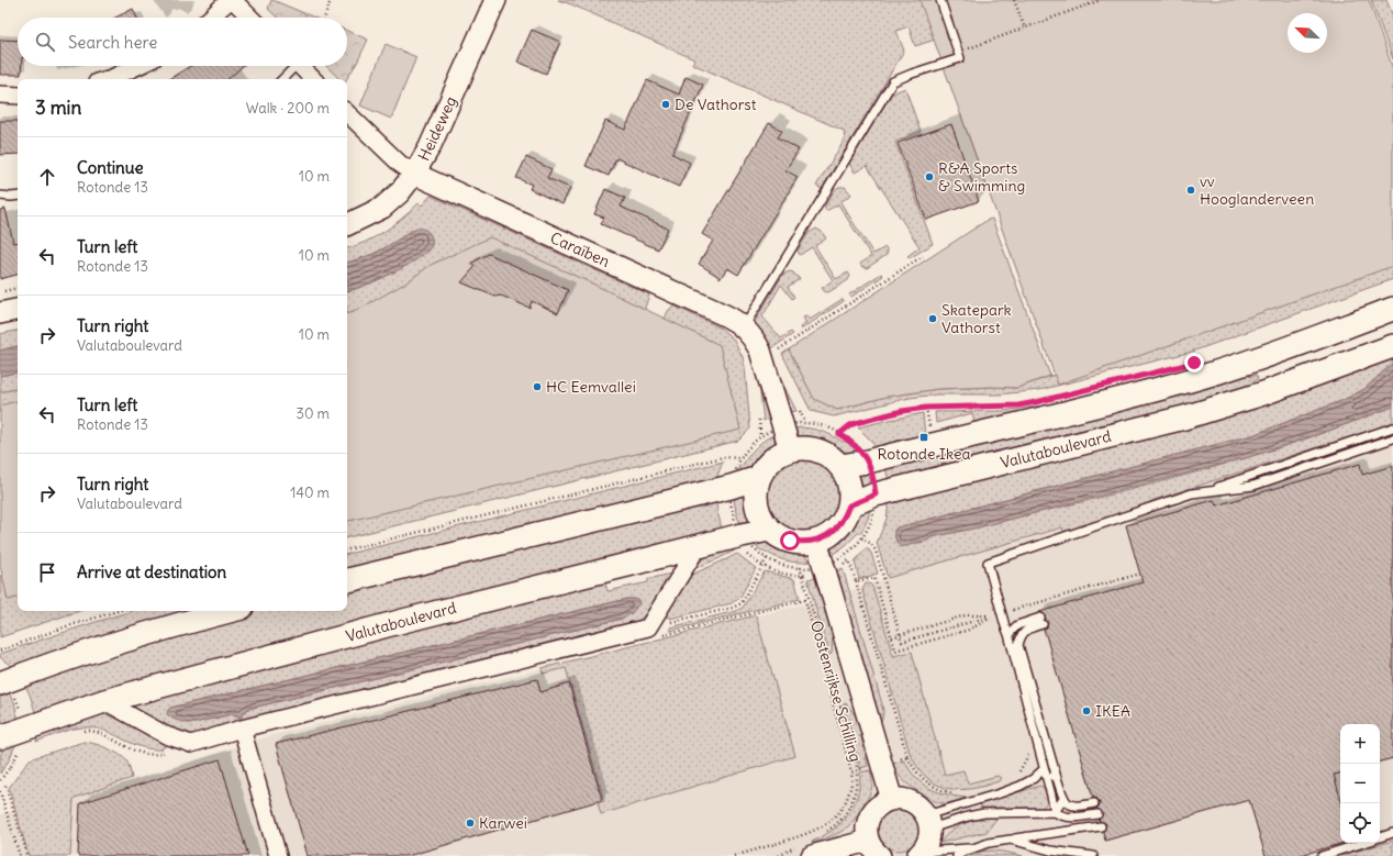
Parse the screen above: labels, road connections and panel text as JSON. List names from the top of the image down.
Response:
{
  "streets": {
    "main road": ["Valutaboulevard"],
    "street": ["Heideweg", "Caraïben", "Oostenrijkse Schilling"]
  },
  "crossings": [
    ["Heideweg", "Caraïben"],
    ["Caraïben", "Valutaboulevard"],
    ["Caraïben", "Oostenrijkse Schilling"],
    ["Valutaboulevard", "Oostenrijkse Schilling"]
  ],
  "places": {
    "other": [
      "De Vathorst",
      "R&A Sports & Swimming",
      "vv Hooglanderveen",
      "Skatepark Vathorst",
      "HC Eemvallei",
      "IKEA",
      "Karwei"
    ],
    "transit": ["Rotonde Ikea"]
  },
  "north": "top left",
  "page": {
    "search": "Search here",
    "heading": ["3 min", "Walk · 200 m"],
    "list": [
      ["Continue", "Rotonde 13", "10 m"],
      ["Turn left", "Rotonde 13", "10 m"],
      ["Turn right", "Valutaboulevard", "10 m"],
      ["Turn left", "Rotonde 13", "30 m"],
      ["Turn right", "Valutaboulevard", "140 m"],
      "Arrive at destination"
    ],
    "map_buttons": ["+", "−"]
  }
}
